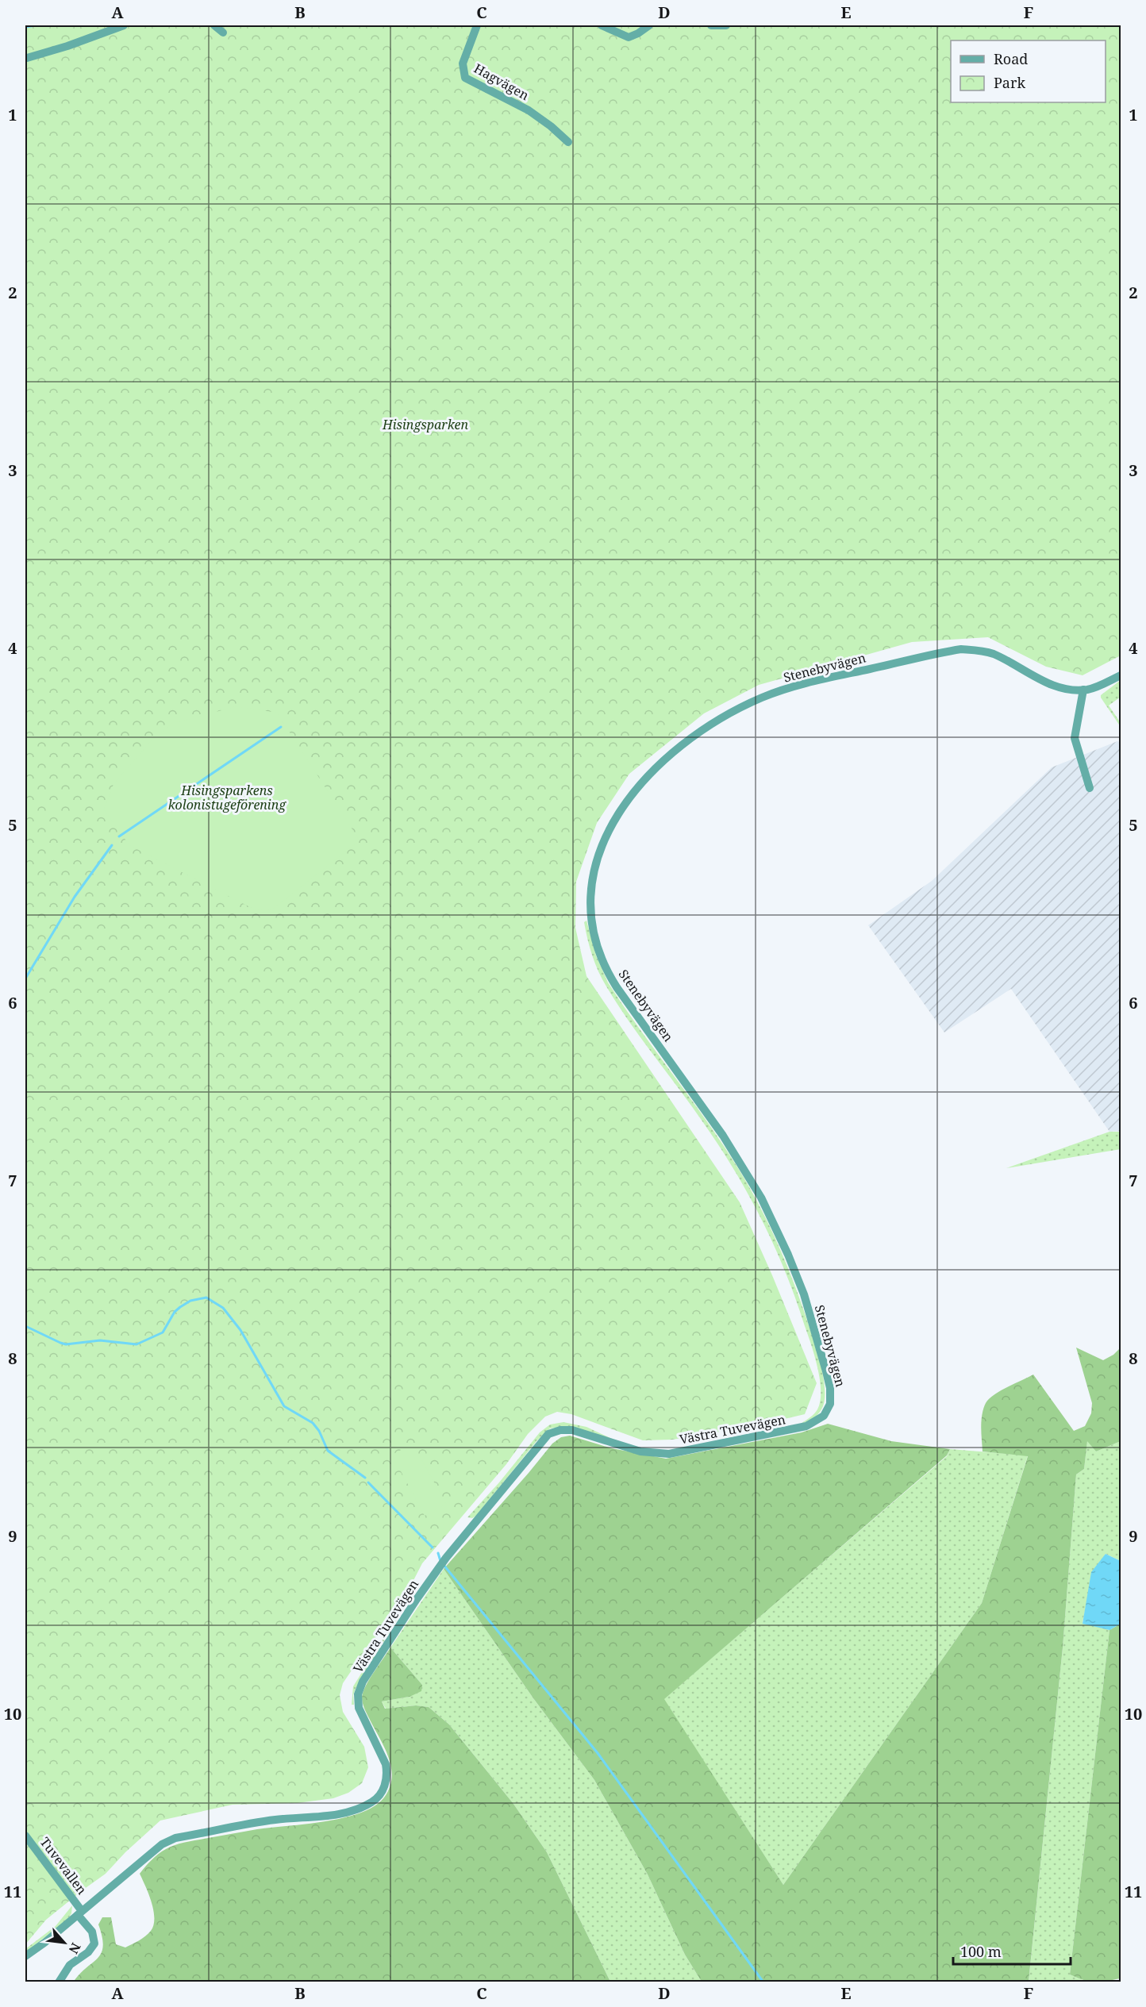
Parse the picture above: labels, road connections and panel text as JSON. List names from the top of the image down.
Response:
{
  "streets": {
    "street": [
      "Hagvägen",
      "Stenebyvägen",
      "Västra Tuvevägen",
      "Tuvevallen"
    ]
  },
  "crossings": [
    ["Stenebyvägen", "Västra Tuvevägen"],
    ["Västra Tuvevägen", "Tuvevallen"]
  ],
  "parks": ["Hisingsparken", "Hisingsparkens kolonistugeförening"],
  "legend": ["Road", "Park"],
  "scale_bar": "100 m",
  "north": "bottom right",
  "grid": {
    "columns": [
      "A",
      "B",
      "C",
      "D",
      "E",
      "F"
    ],
    "rows": [
      "1",
      "2",
      "3",
      "4",
      "5",
      "6",
      "7",
      "8",
      "9",
      "10",
      "11"
    ]
  }
}
